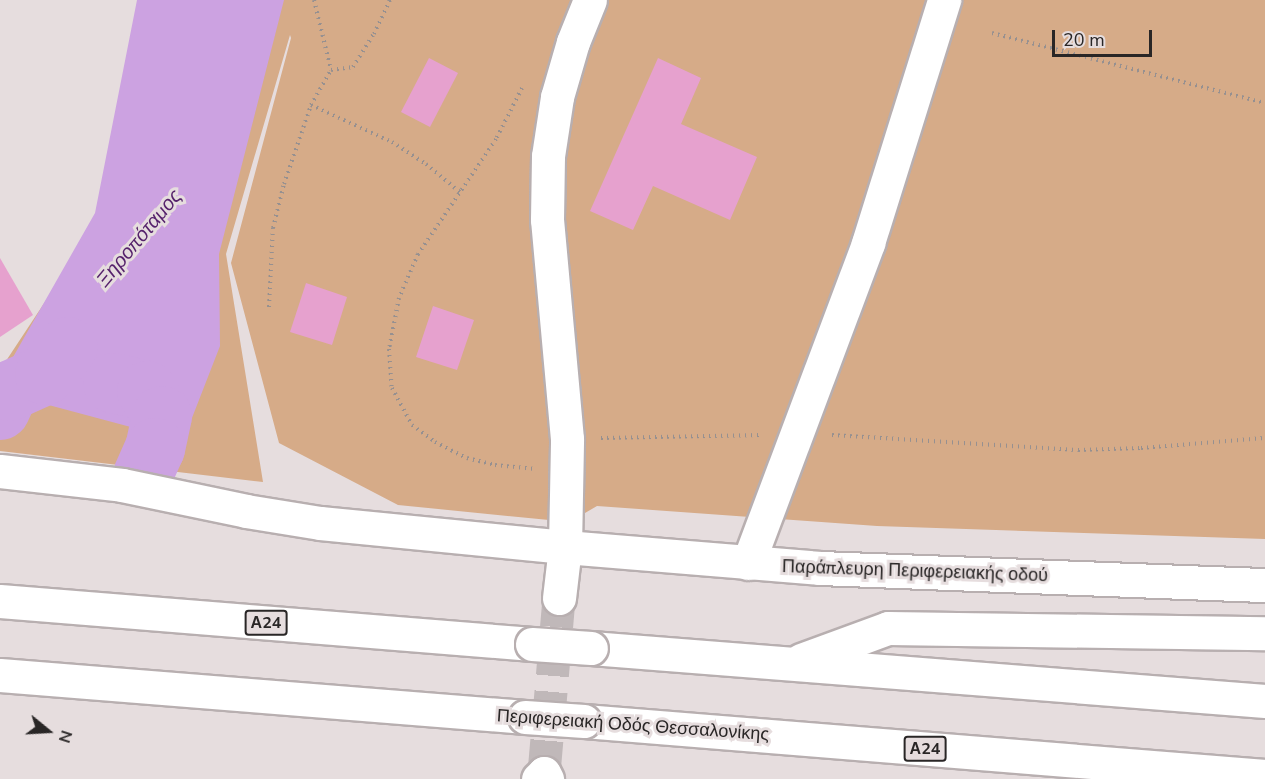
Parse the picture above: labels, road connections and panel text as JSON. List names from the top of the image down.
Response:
{
  "streets": {
    "main road": ["Παράπλευρη Περιφερειακής οδού", "Α24", "Περιφερειακή Οδός Θεσσαλονίκης"]
  },
  "water": ["Ξηροπόταμος"],
  "scale_bar": "20 m",
  "north": "right"
}
